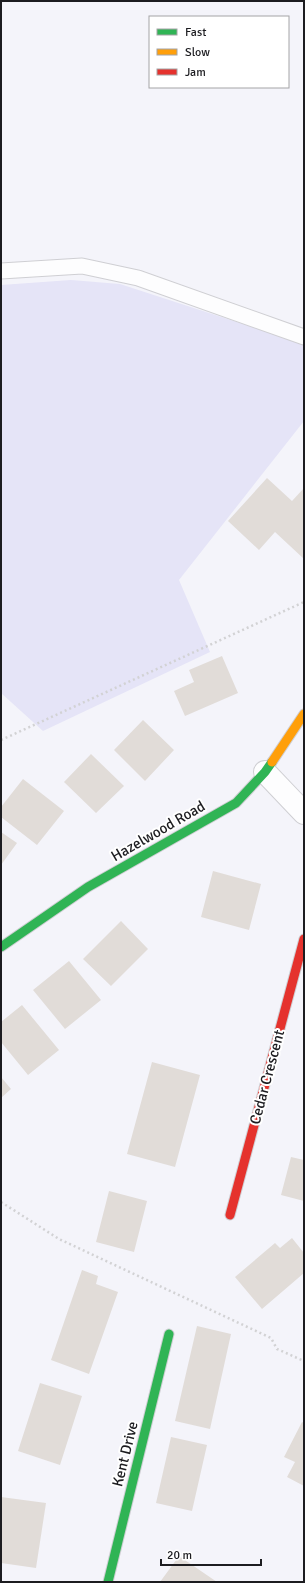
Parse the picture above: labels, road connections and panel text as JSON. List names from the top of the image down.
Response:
{
  "streets": {
    "street": ["Hazelwood Road", "Cedar Crescent", "Kent Drive"]
  },
  "legend": ["Fast", "Slow", "Jam"],
  "scale_bar": "20 m"
}
